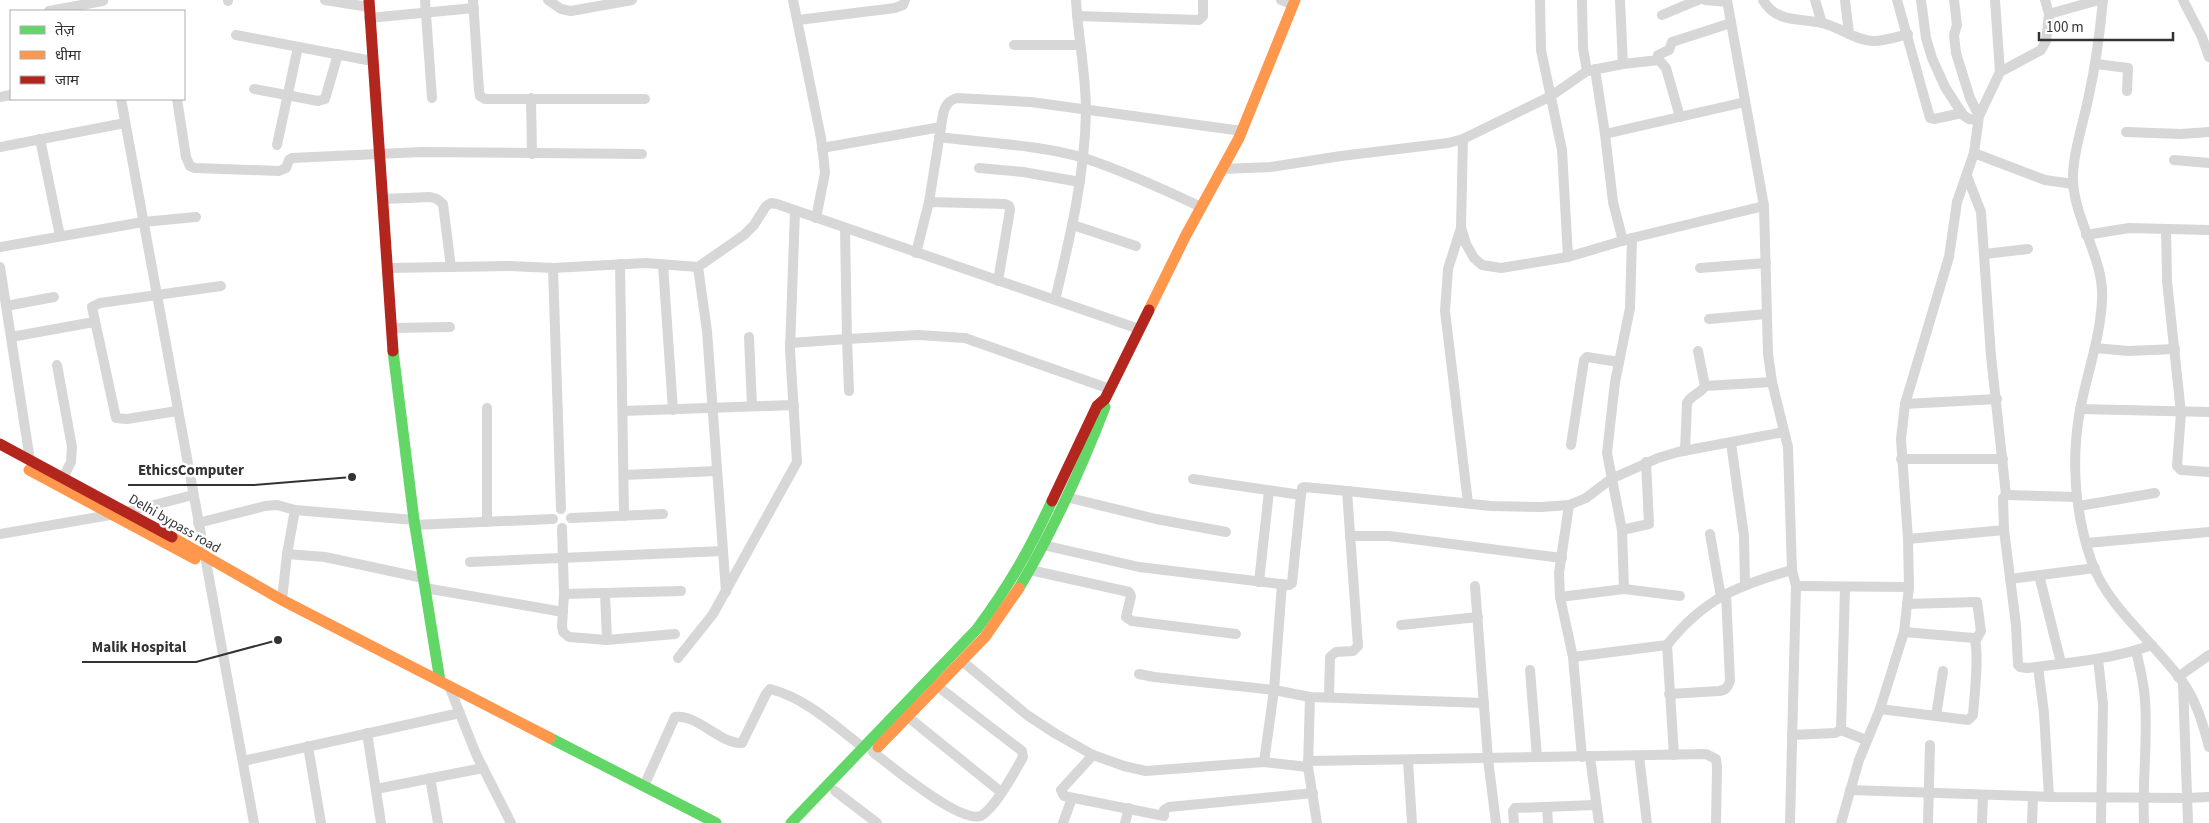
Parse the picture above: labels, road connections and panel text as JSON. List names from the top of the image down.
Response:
{
  "streets": {
    "street": ["Delhi bypass road"]
  },
  "places": ["EthicsComputer", "Malik Hospital"],
  "legend": ["तेज़", "धीमा", "जाम"],
  "scale_bar": "100 m"
}
